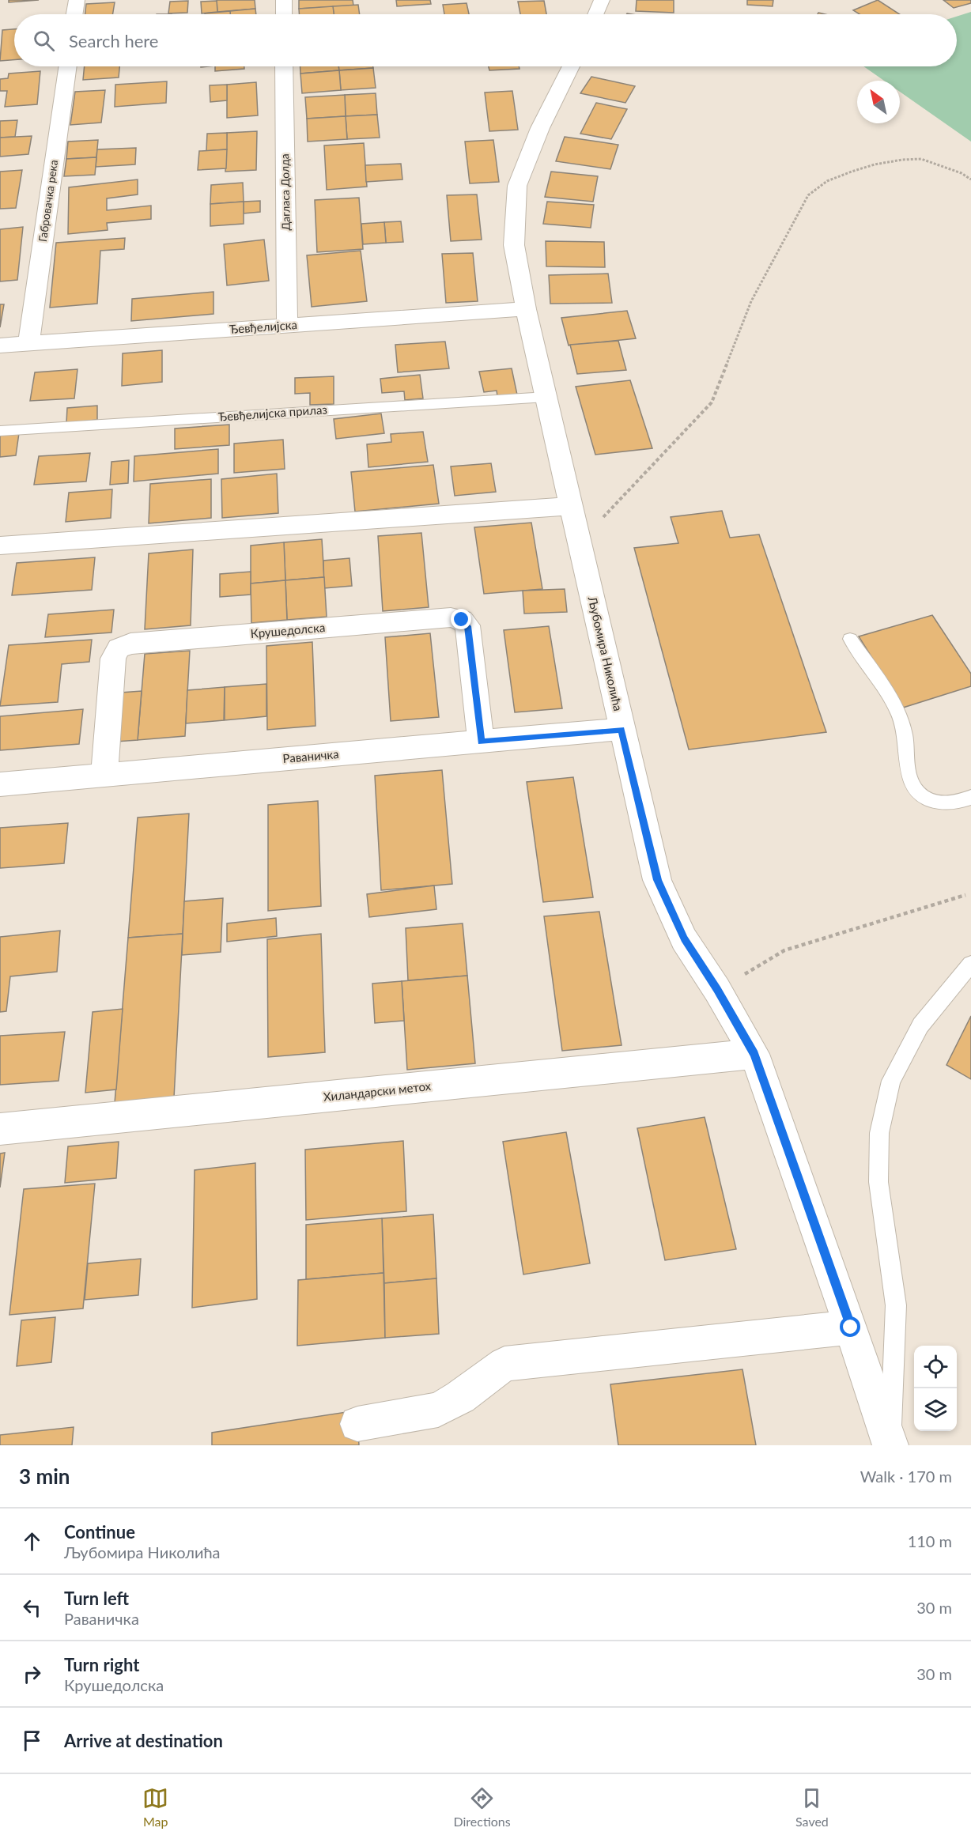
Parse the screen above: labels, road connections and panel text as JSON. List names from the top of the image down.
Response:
{
  "streets": {
    "street": [
      "Дагласа Долда",
      "Габровачка река",
      "Ђевђелијска",
      "Крушедолска",
      "Љубомира Николића",
      "Раваничка",
      "Хиландарски метох"
    ],
    "lane": ["Ђевђелијска прилаз"]
  },
  "crossings": [
    ["Дагласа Долда", "Ђевђелијска"],
    ["Габровачка река", "Ђевђелијска"],
    ["Ђевђелијска", "Љубомира Николића"],
    ["Ђевђелијска прилаз", "Љубомира Николића"],
    ["Крушедолска", "Раваничка"],
    ["Љубомира Николића", "Раваничка"],
    ["Љубомира Николића", "Хиландарски метох"]
  ],
  "north": "top left",
  "page": {
    "search": "Search here",
    "heading": ["3 min", "Walk · 170 m"],
    "list": [
      ["Continue", "Љубомира Николића", "110 m"],
      ["Turn left", "Раваничка", "30 m"],
      ["Turn right", "Крушедолска", "30 m"],
      "Arrive at destination"
    ],
    "nav": ["Map", "Directions", "Saved"]
  }
}
